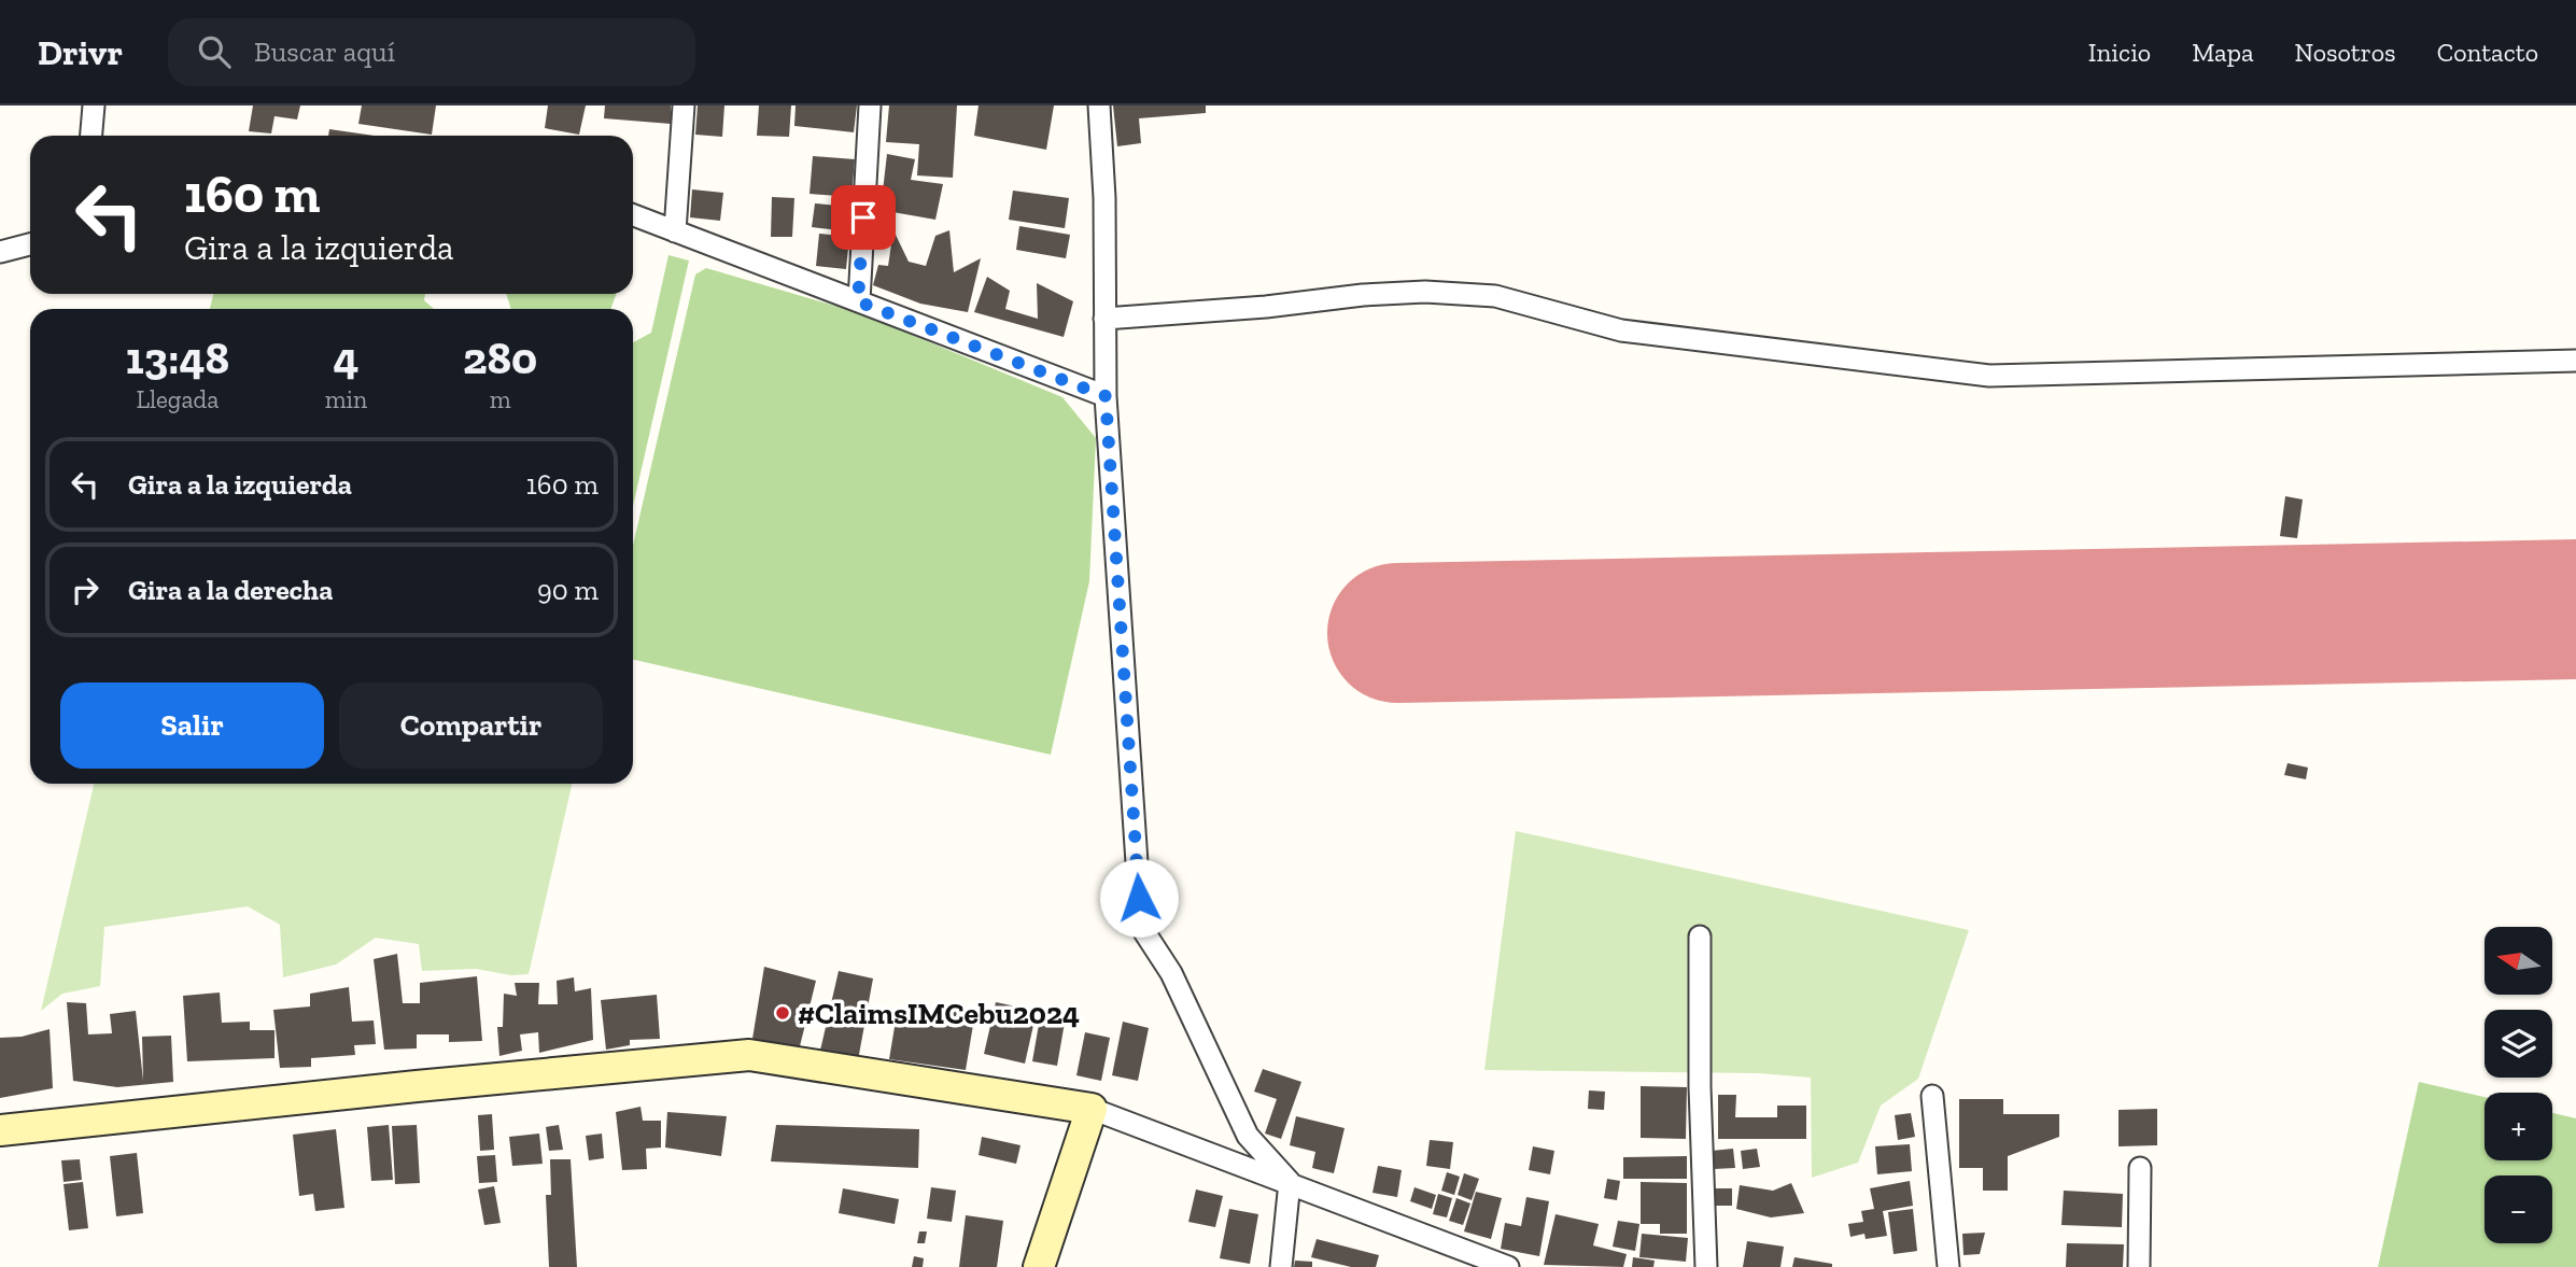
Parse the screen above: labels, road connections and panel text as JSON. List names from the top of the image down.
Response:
{
  "places": ["#ClaimsIMCebu2024"],
  "north": "left",
  "page": {
    "header": "Drivr",
    "search": "Buscar aquí",
    "nav": [
      "Inicio",
      "Mapa",
      "Nosotros",
      "Contacto"
    ],
    "turn": ["160 m", "Gira a la izquierda"],
    "eta": [
      "13:48",
      "Llegada",
      "4",
      "min",
      "280",
      "m"
    ],
    "list": [
      {
        "name": "Gira a la izquierda",
        "value": "160 m"
      },
      {
        "name": "Gira a la derecha",
        "value": "90 m"
      }
    ],
    "buttons": ["Salir", "Compartir"],
    "map_buttons": ["+", "−"]
  }
}
